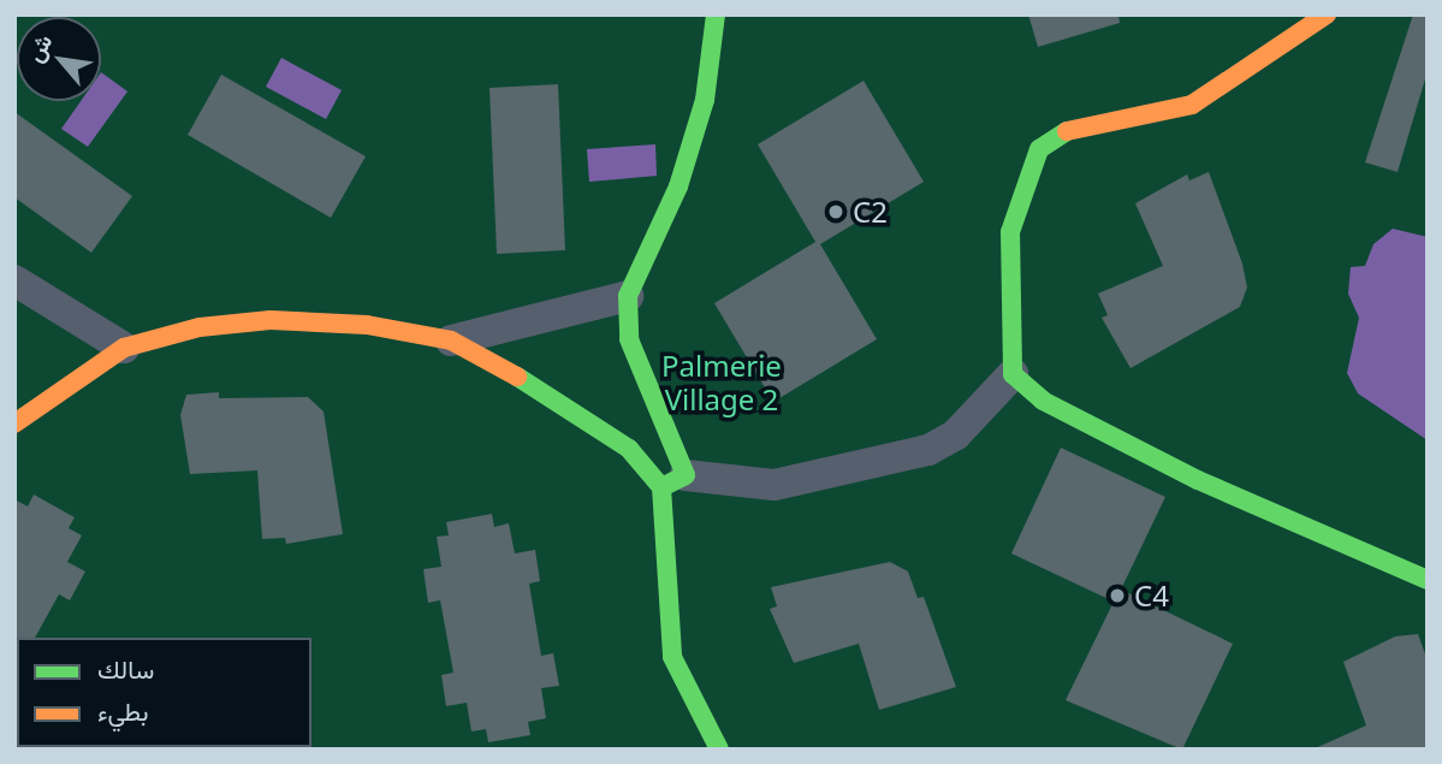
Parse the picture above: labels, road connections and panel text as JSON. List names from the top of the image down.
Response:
{
  "parks": ["Palmerie Village 2"],
  "places": ["C2", "C4"],
  "legend": ["سالك", "بطيء"],
  "north": "top left"
}
